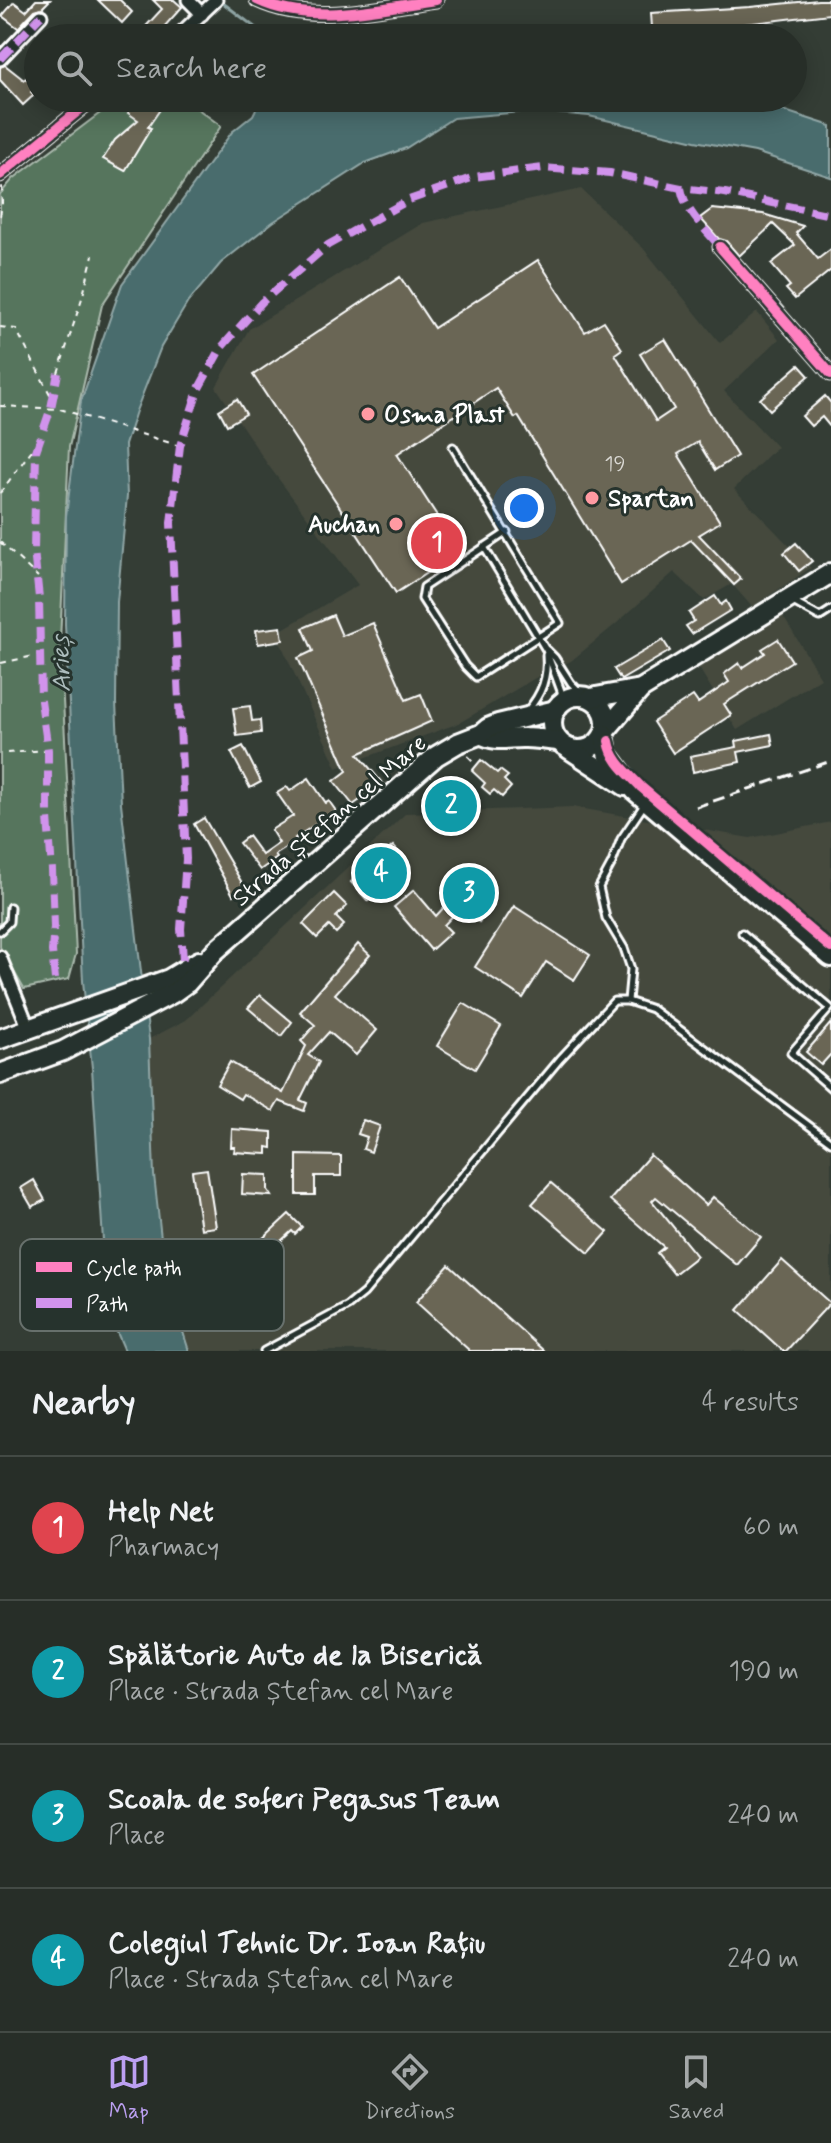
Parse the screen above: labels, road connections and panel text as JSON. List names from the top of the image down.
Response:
{
  "streets": {
    "main road": ["Strada Ștefan cel Mare"]
  },
  "water": ["Arieș"],
  "places": ["Osma Plast", "Spartan", "Auchan"],
  "house_numbers": ["19"],
  "legend": ["Cycle path", "Path"],
  "page": {
    "search": "Search here",
    "pins": [
      "1",
      "2",
      "4",
      "3"
    ],
    "heading": ["Nearby", "4 results"],
    "list": [
      {
        "mark": "1",
        "name": "Help Net",
        "note": "Pharmacy",
        "value": "60 m"
      },
      {
        "mark": "2",
        "name": "Spălătorie Auto de la Biserică",
        "note": "Place · Strada Ștefan cel Mare",
        "value": "190 m"
      },
      {
        "mark": "3",
        "name": "Scoala de soferi Pegasus Team",
        "note": "Place",
        "value": "240 m"
      },
      {
        "mark": "4",
        "name": "Colegiul Tehnic Dr. Ioan Rațiu",
        "note": "Place · Strada Ștefan cel Mare",
        "value": "240 m"
      }
    ],
    "nav": ["Map", "Directions", "Saved"]
  }
}
